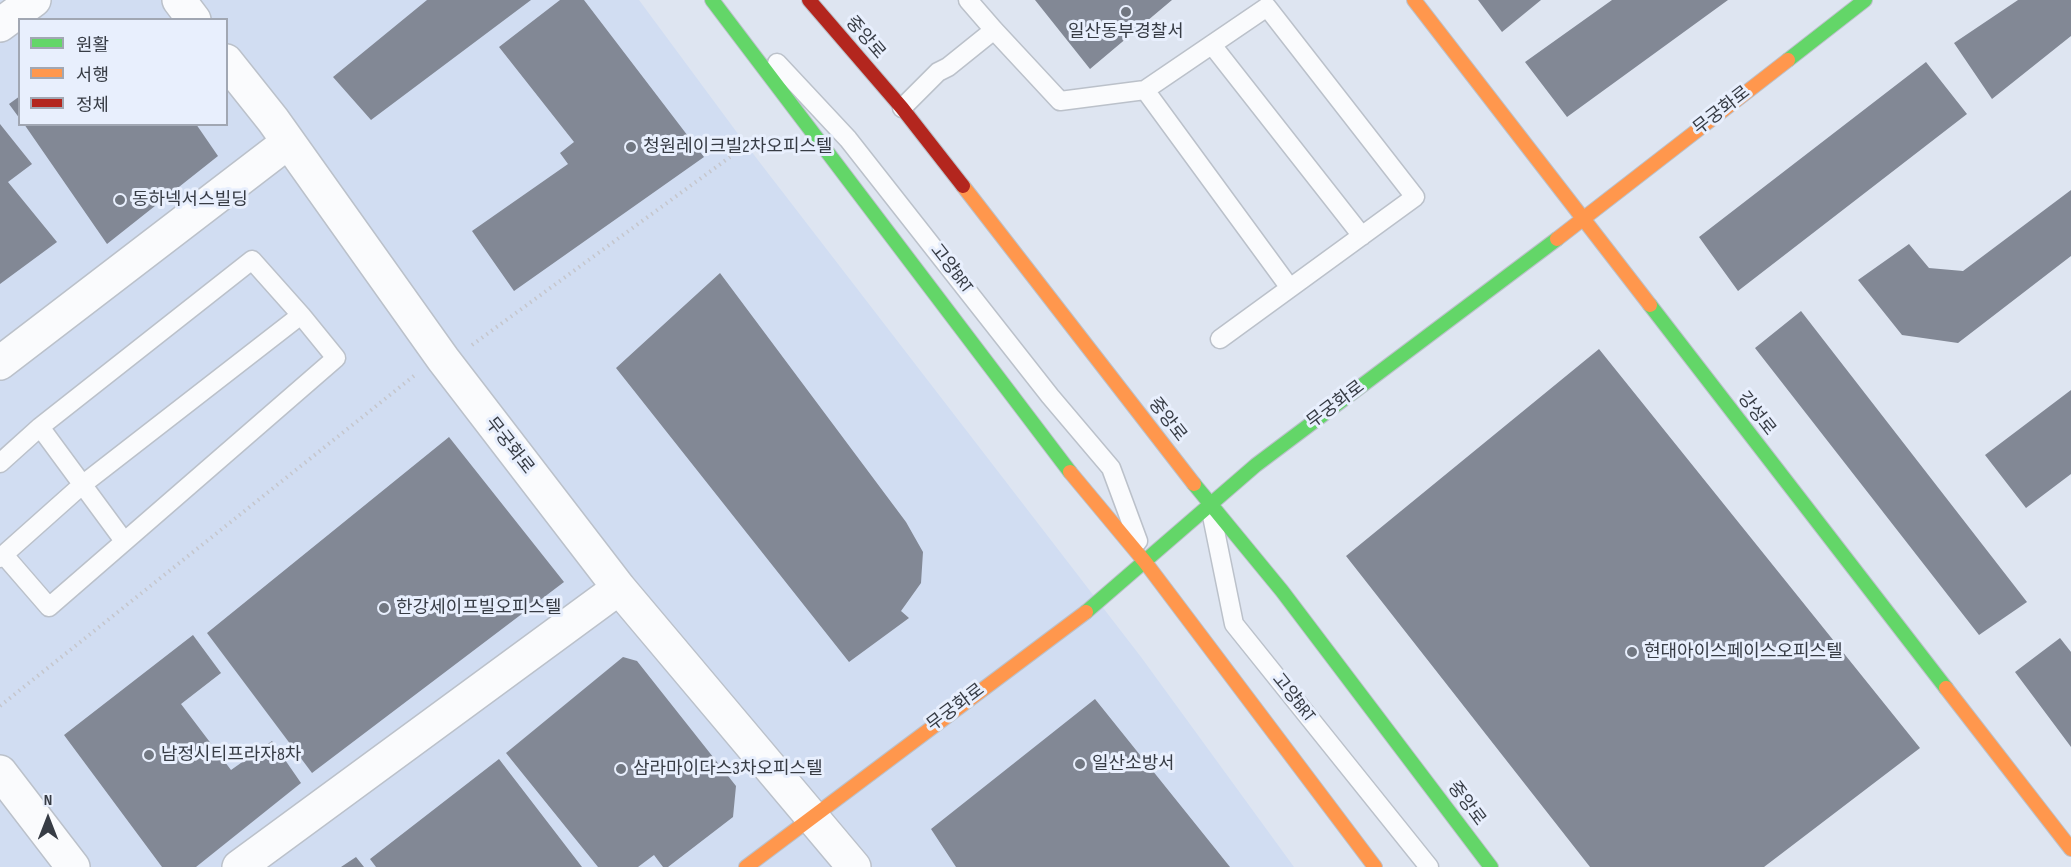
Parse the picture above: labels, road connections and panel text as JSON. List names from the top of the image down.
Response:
{
  "streets": {
    "main road": ["중앙로", "무궁화로", "강성로"],
    "lane": ["고양BRT"]
  },
  "crossings": [
    ["중앙로", "무궁화로"],
    ["중앙로", "고양BRT"],
    ["무궁화로", "고양BRT"],
    ["무궁화로", "강성로"]
  ],
  "places": [
    "일산동부경찰서",
    "청원레이크빌2차오피스텔",
    "동하넥서스빌딩",
    "한강세이프빌오피스텔",
    "현대아이스페이스오피스텔",
    "남정시티프라자8차",
    "일산소방서",
    "삼라마이다스3차오피스텔"
  ],
  "legend": ["원활", "서행", "정체"],
  "north": "top"
}
